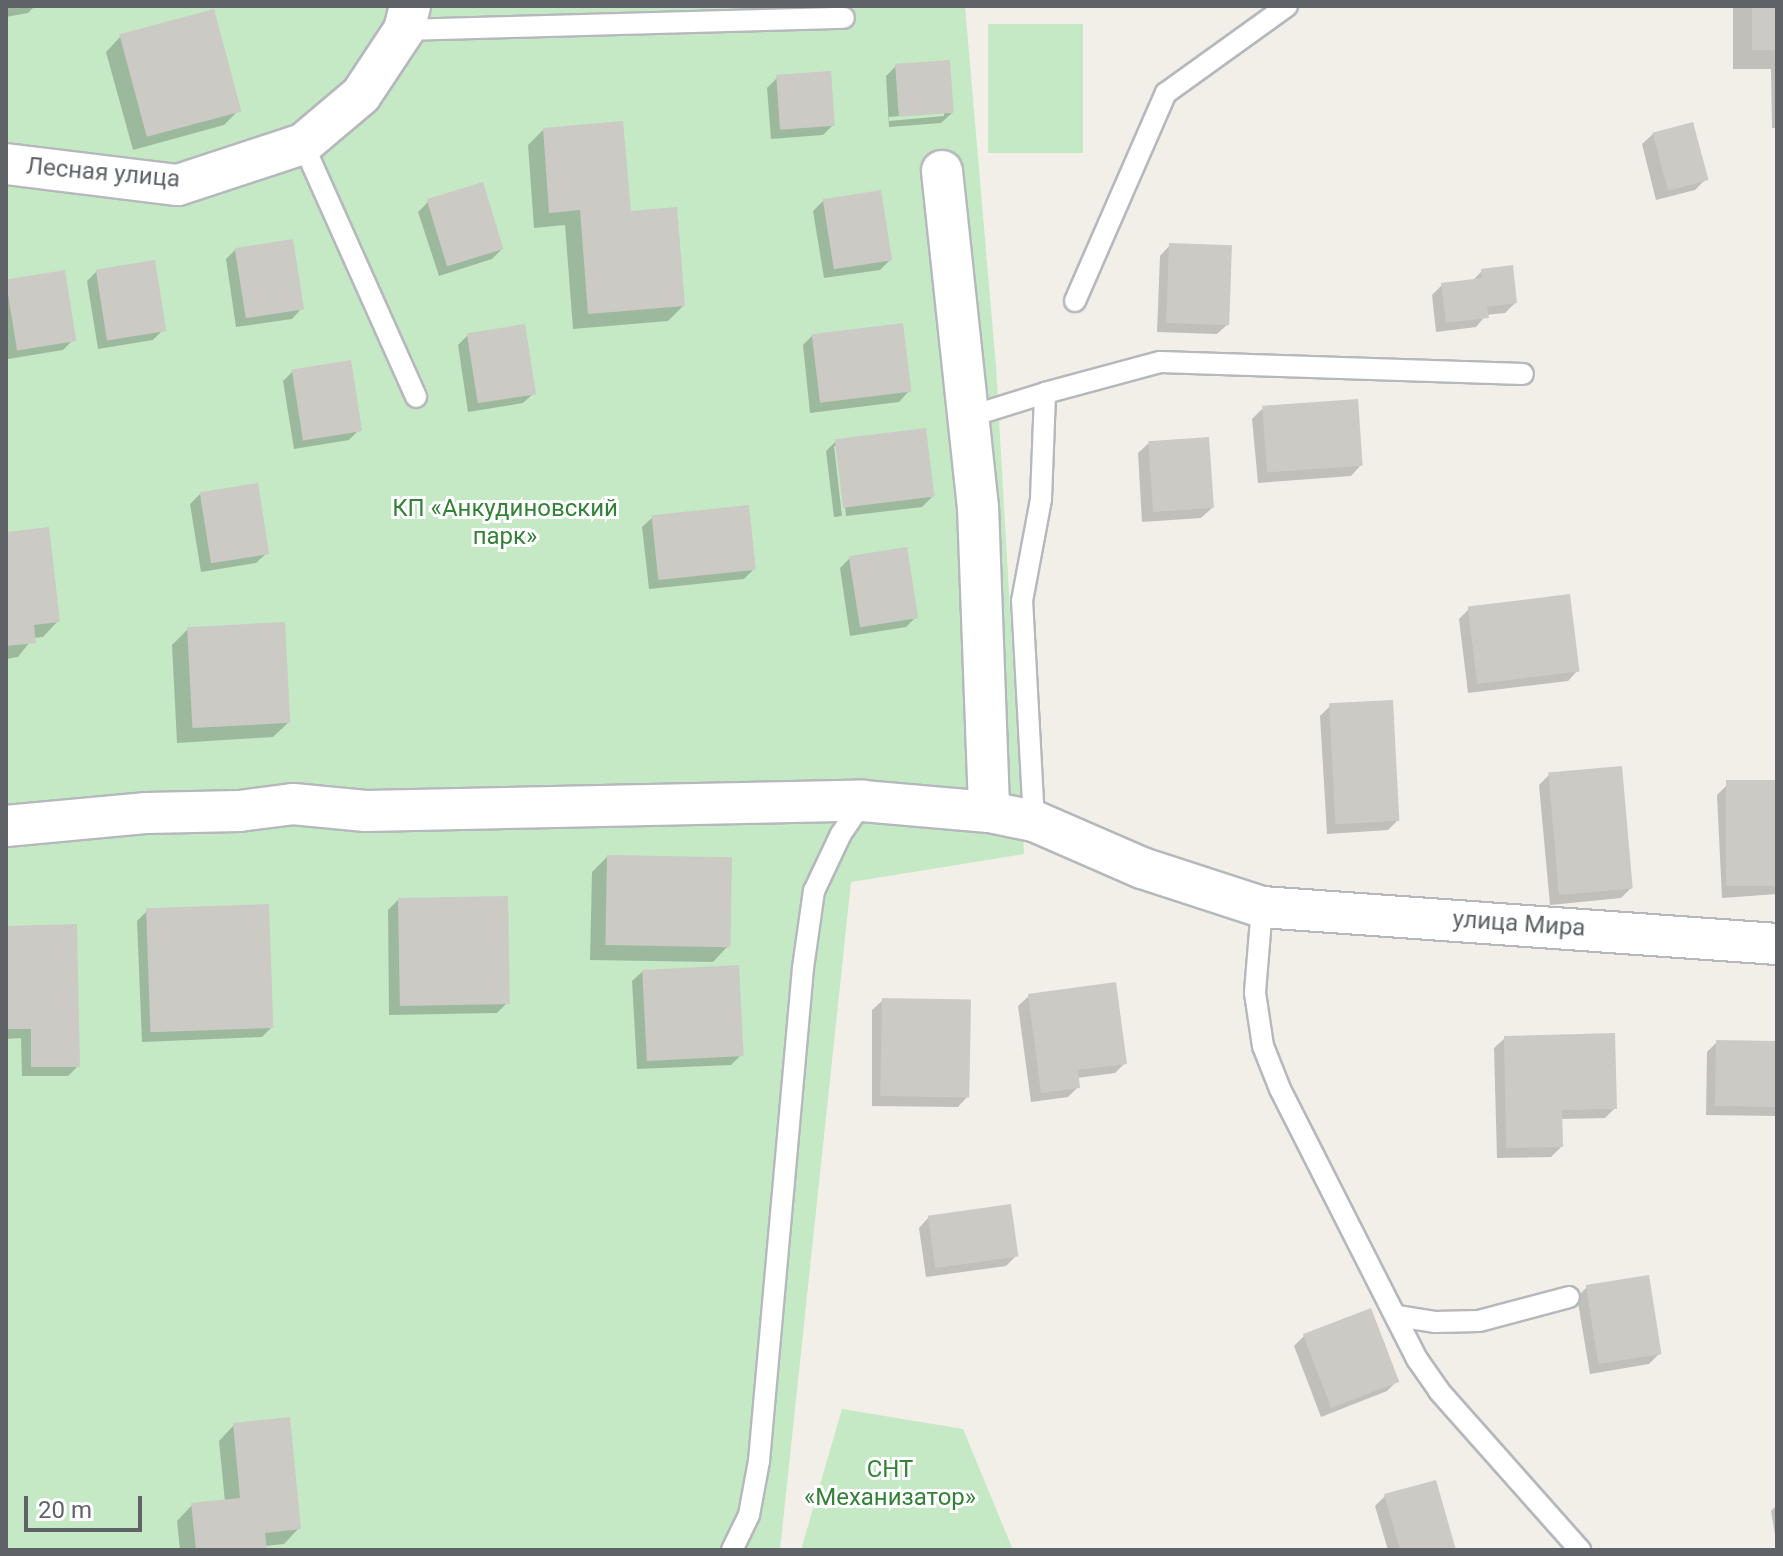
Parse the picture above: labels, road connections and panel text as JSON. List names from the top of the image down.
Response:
{
  "streets": {
    "street": ["Лесная улица", "улица Мира"]
  },
  "parks": ["КП «Анкудиновский парк»", "СНТ «Механизатор»"],
  "scale_bar": "20 m"
}
